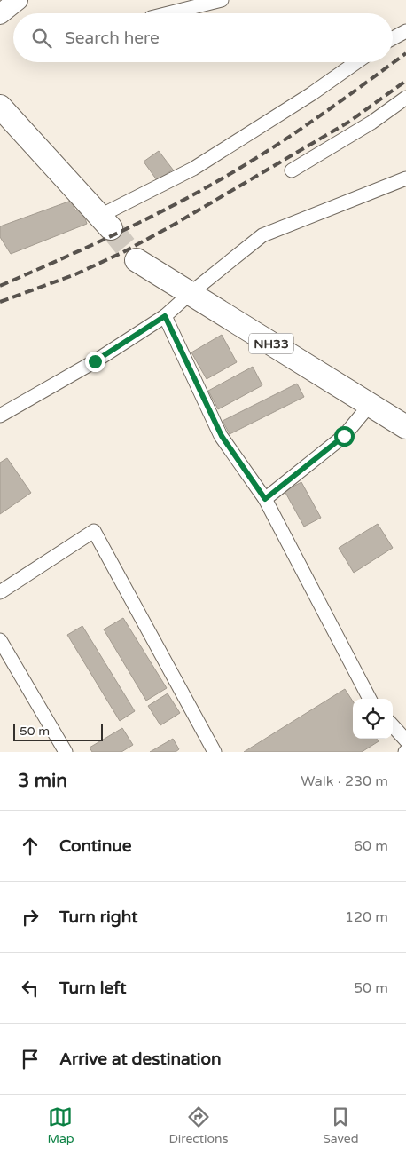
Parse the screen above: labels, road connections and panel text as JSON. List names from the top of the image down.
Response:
{
  "streets": {
    "highway": ["NH33"]
  },
  "scale_bar": "50 m",
  "page": {
    "search": "Search here",
    "scale": "50 m",
    "heading": ["3 min", "Walk · 230 m"],
    "list": [
      ["Continue", "60 m"],
      ["Turn right", "120 m"],
      ["Turn left", "50 m"],
      "Arrive at destination"
    ],
    "nav": ["Map", "Directions", "Saved"]
  }
}
